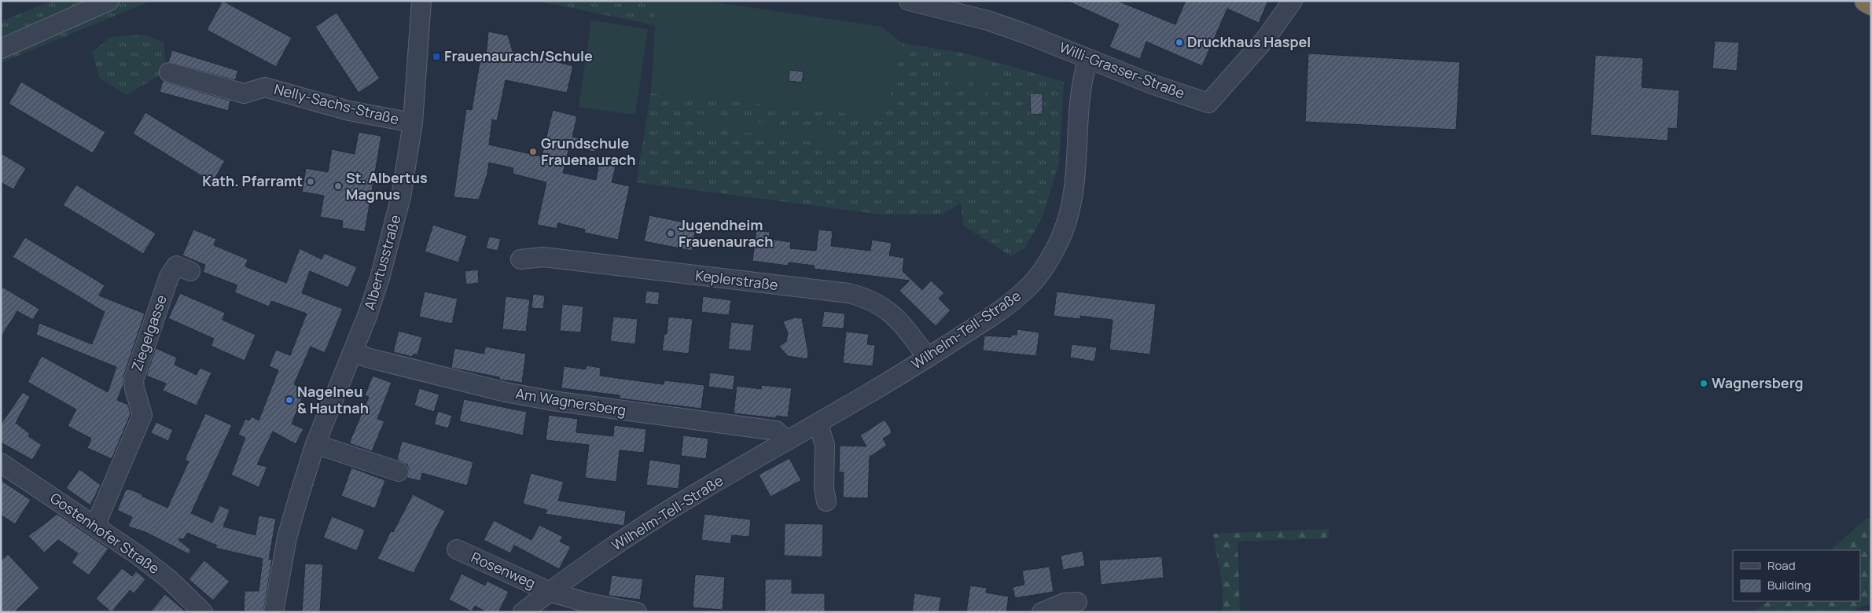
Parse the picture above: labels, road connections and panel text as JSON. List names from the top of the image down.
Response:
{
  "streets": {
    "street": [
      "Willi-Grasser-Straße",
      "Nelly-Sachs-Straße",
      "Albertusstraße",
      "Keplerstraße",
      "Wilhelm-Tell-Straße",
      "Ziegelgasse",
      "Am Wagnersberg",
      "Gostenhofer Straße",
      "Rosenweg"
    ]
  },
  "crossings": [
    ["Willi-Grasser-Straße", "Wilhelm-Tell-Straße"],
    ["Nelly-Sachs-Straße", "Albertusstraße"],
    ["Albertusstraße", "Am Wagnersberg"],
    ["Keplerstraße", "Wilhelm-Tell-Straße"],
    ["Wilhelm-Tell-Straße", "Am Wagnersberg"],
    ["Wilhelm-Tell-Straße", "Rosenweg"],
    ["Ziegelgasse", "Gostenhofer Straße"]
  ],
  "places": {
    "other": [
      "Druckhaus Haspel",
      "Grundschule Frauenaurach",
      "Kath. Pfarramt",
      "St. Albertus Magnus",
      "Jugendheim Frauenaurach",
      "Wagnersberg",
      "Nagelneu & Hautnah"
    ],
    "transit": ["Frauenaurach/Schule"]
  },
  "legend": ["Road", "Building"]
}
